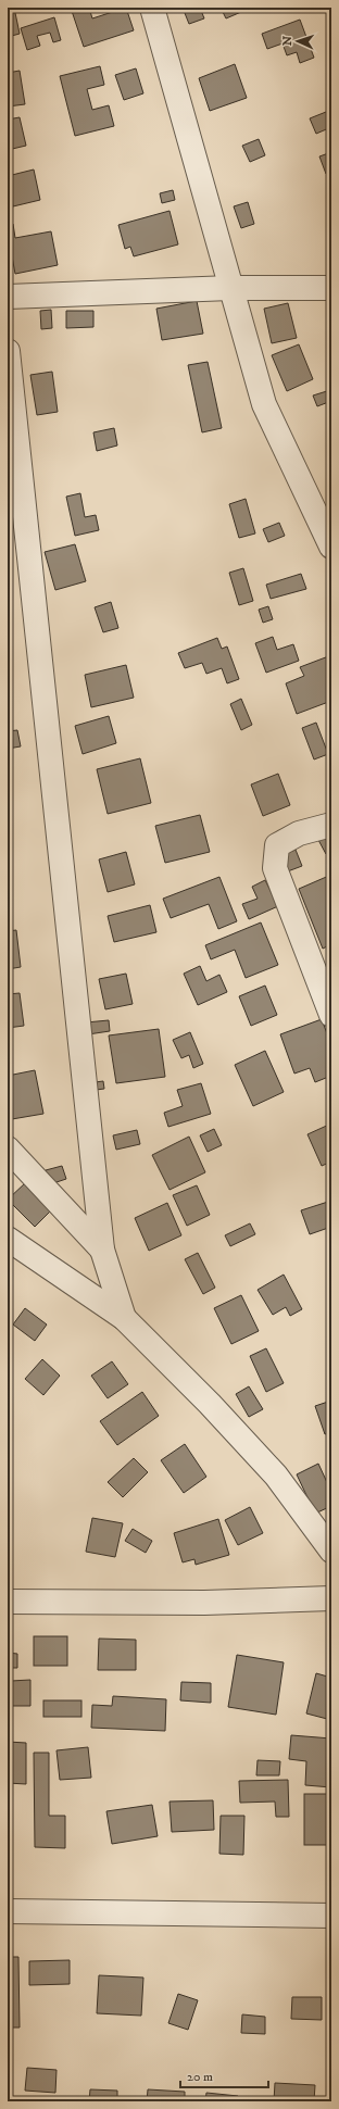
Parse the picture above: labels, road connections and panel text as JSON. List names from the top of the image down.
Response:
{
  "scale_bar": "20 m",
  "north": "left"
}
